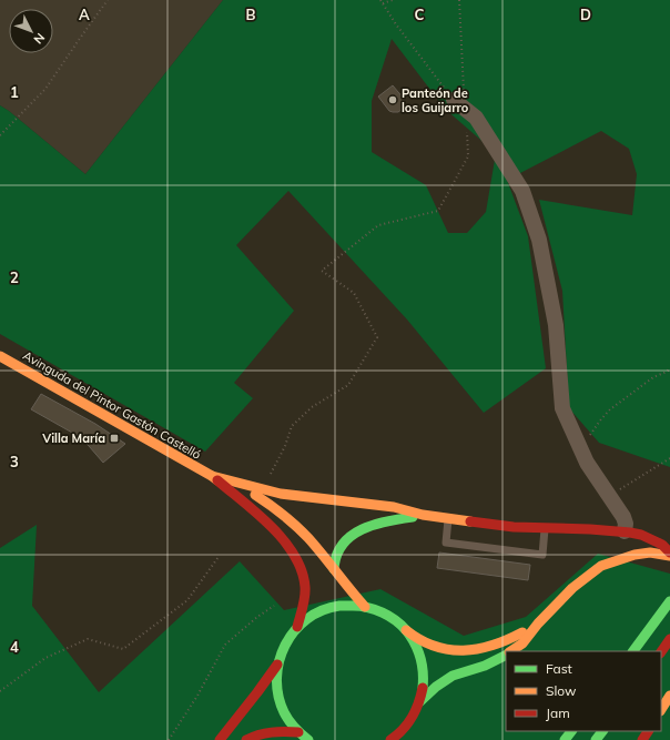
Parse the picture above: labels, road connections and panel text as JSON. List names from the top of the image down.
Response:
{
  "streets": {
    "main road": ["Avinguda del Pintor Gastón Castelló"]
  },
  "places": {
    "other": ["Panteón de los Guijarro"],
    "transit": ["Villa María"]
  },
  "legend": ["Fast", "Slow", "Jam"],
  "north": "bottom right",
  "grid": {
    "columns": [
      "A",
      "B",
      "C",
      "D"
    ],
    "rows": [
      "1",
      "2",
      "3",
      "4"
    ]
  }
}
